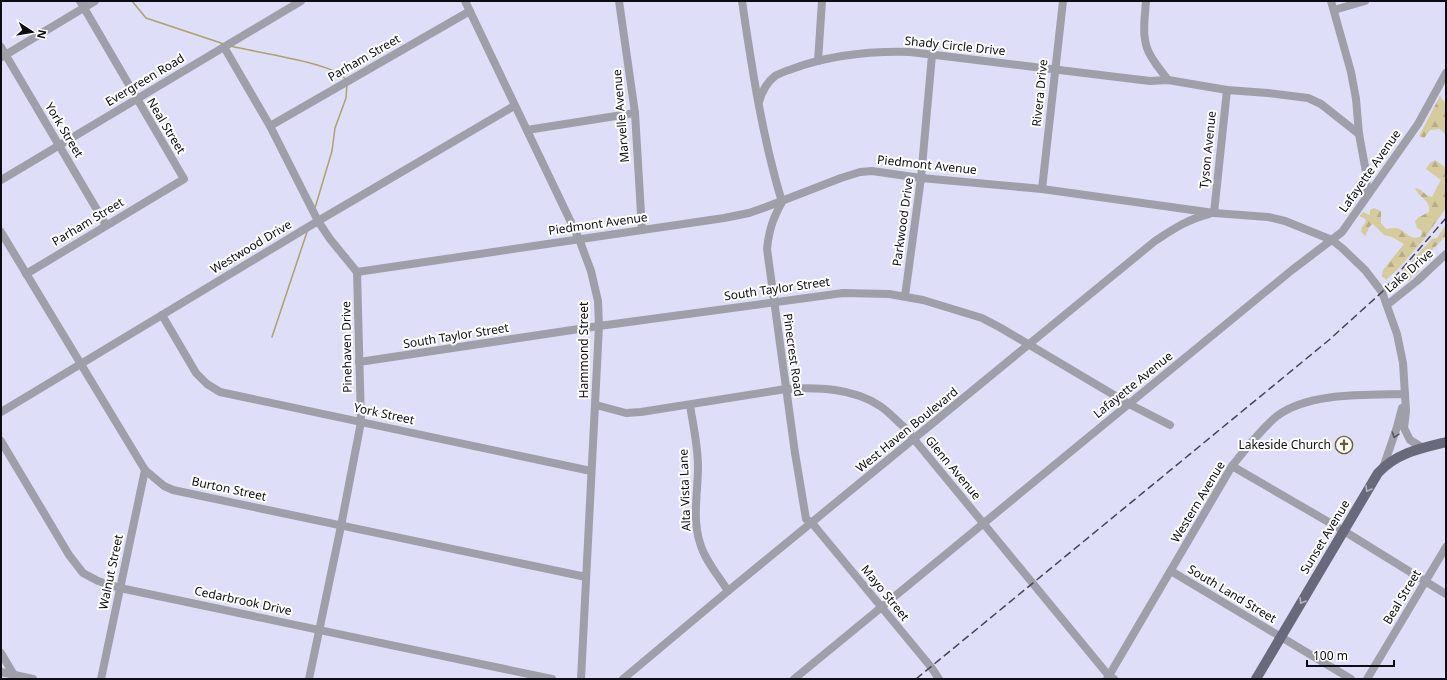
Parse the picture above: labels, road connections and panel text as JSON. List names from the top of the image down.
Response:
{
  "streets": {
    "main road": ["Sunset Avenue"],
    "street": [
      "Shady Circle Drive",
      "Parham Street",
      "Evergreen Road",
      "Rivera Drive",
      "Marvelle Avenue",
      "Neal Street",
      "York Street",
      "Tyson Avenue",
      "Piedmont Avenue",
      "Lafayette Avenue",
      "Parkwood Drive",
      "Westwood Drive",
      "Lake Drive",
      "South Taylor Street",
      "Pinehaven Drive",
      "Hammond Street",
      "Pinecrest Road",
      "West Haven Boulevard",
      "Glenn Avenue",
      "Burton Street",
      "Alta Vista Lane",
      "Western Avenue",
      "Walnut Street",
      "Mayo Street",
      "South Land Street",
      "Beal Street",
      "Cedarbrook Drive"
    ]
  },
  "crossings": [
    ["Shady Circle Drive", "Rivera Drive"],
    ["Shady Circle Drive", "Tyson Avenue"],
    ["Shady Circle Drive", "Parkwood Drive"],
    ["Parham Street", "Neal Street"],
    ["Parham Street", "York Street"],
    ["Parham Street", "Hammond Street"],
    ["Parham Street", "Burton Street"],
    ["Evergreen Road", "Neal Street"],
    ["Evergreen Road", "York Street"],
    ["Rivera Drive", "Piedmont Avenue"],
    ["Marvelle Avenue", "Piedmont Avenue"],
    ["York Street", "Westwood Drive"],
    ["York Street", "Pinehaven Drive"],
    ["York Street", "Hammond Street"],
    ["Tyson Avenue", "Piedmont Avenue"],
    ["Tyson Avenue", "West Haven Boulevard"],
    ["Piedmont Avenue", "Lafayette Avenue"],
    ["Piedmont Avenue", "Parkwood Drive"],
    ["Piedmont Avenue", "Lake Drive"],
    ["Piedmont Avenue", "Pinehaven Drive"],
    ["Piedmont Avenue", "Hammond Street"],
    ["Piedmont Avenue", "Pinecrest Road"],
    ["Piedmont Avenue", "West Haven Boulevard"],
    ["Piedmont Avenue", "Western Avenue"],
    ["Piedmont Avenue", "Sunset Avenue"],
    ["Lafayette Avenue", "South Taylor Street"],
    ["Lafayette Avenue", "Glenn Avenue"],
    ["Lafayette Avenue", "Mayo Street"],
    ["Parkwood Drive", "South Taylor Street"],
    ["Westwood Drive", "Hammond Street"],
    ["Westwood Drive", "Burton Street"],
    ["South Taylor Street", "Pinehaven Drive"],
    ["South Taylor Street", "Hammond Street"],
    ["South Taylor Street", "Pinecrest Road"],
    ["South Taylor Street", "West Haven Boulevard"],
    ["Pinehaven Drive", "Burton Street"],
    ["Pinehaven Drive", "Cedarbrook Drive"],
    ["Hammond Street", "Glenn Avenue"],
    ["Hammond Street", "Burton Street"],
    ["Pinecrest Road", "West Haven Boulevard"],
    ["Pinecrest Road", "Glenn Avenue"],
    ["Pinecrest Road", "Mayo Street"],
    ["West Haven Boulevard", "Glenn Avenue"],
    ["West Haven Boulevard", "Alta Vista Lane"],
    ["West Haven Boulevard", "Mayo Street"],
    ["Glenn Avenue", "Alta Vista Lane"],
    ["Glenn Avenue", "Western Avenue"],
    ["Burton Street", "Walnut Street"],
    ["Western Avenue", "South Land Street"],
    ["Sunset Avenue", "South Land Street"],
    ["Walnut Street", "Cedarbrook Drive"]
  ],
  "one_way": ["Sunset Avenue"],
  "places": {
    "church": ["Lakeside Church"]
  },
  "scale_bar": "100 m",
  "north": "right"
}
